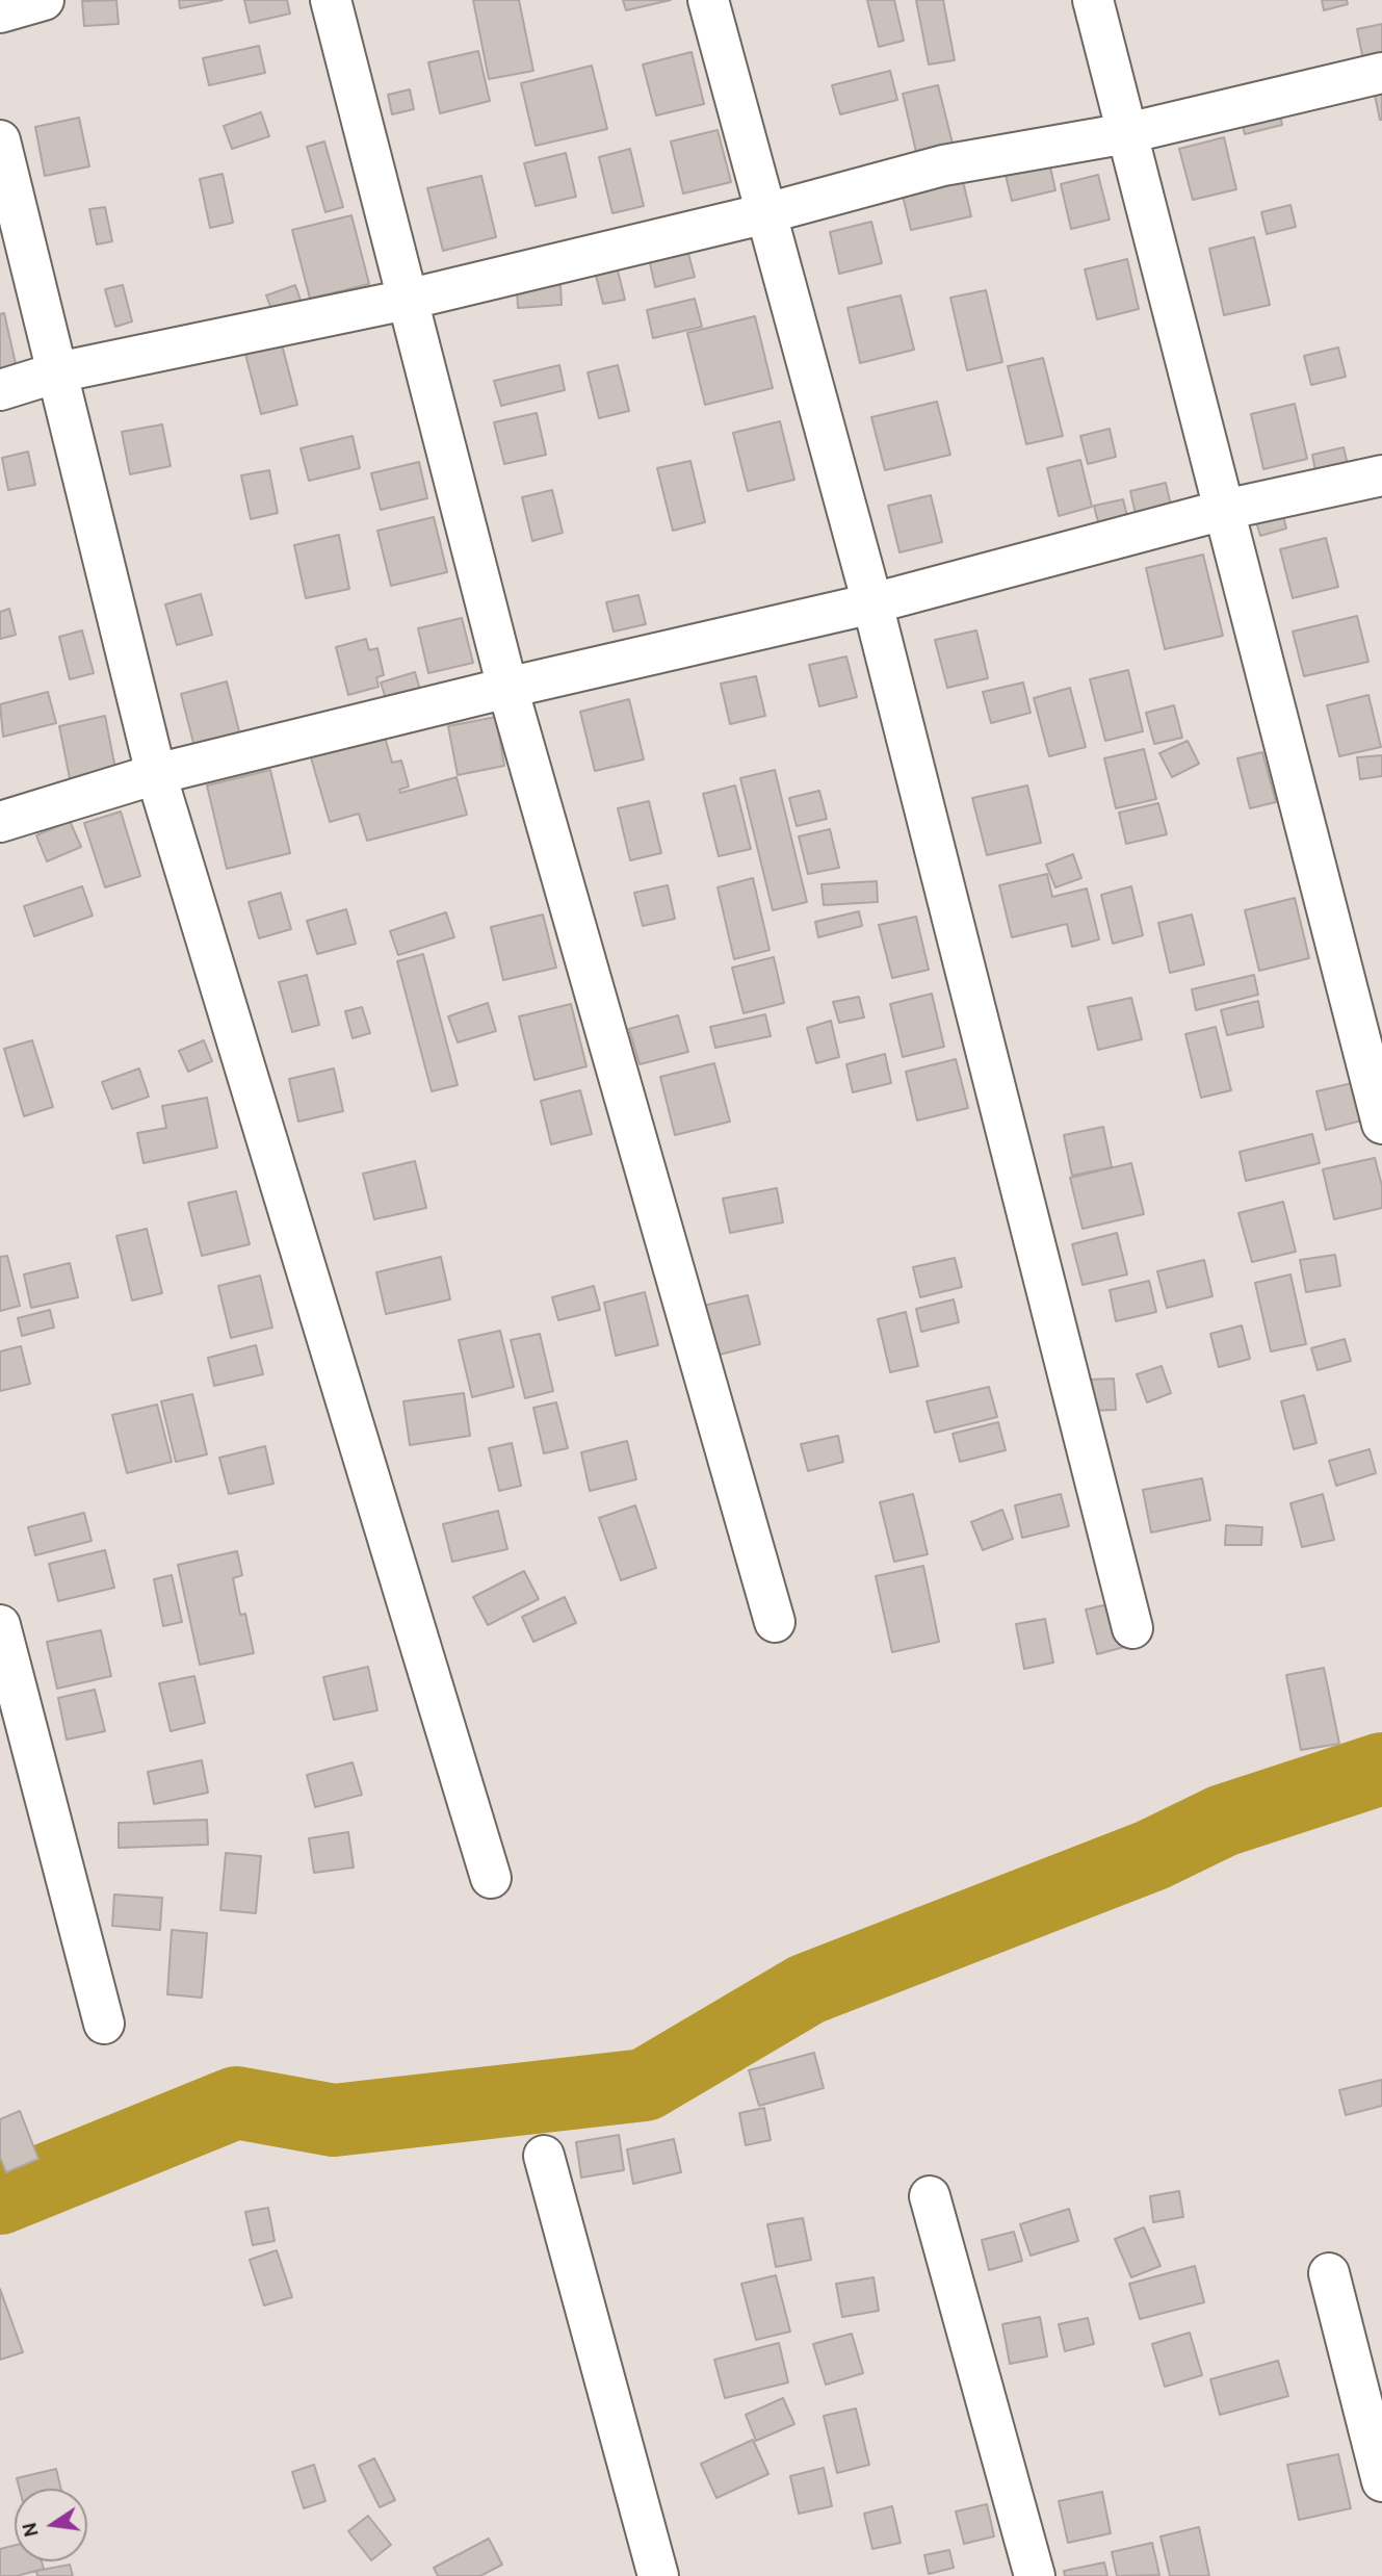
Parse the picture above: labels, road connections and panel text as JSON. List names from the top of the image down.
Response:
{
  "north": "left"
}
